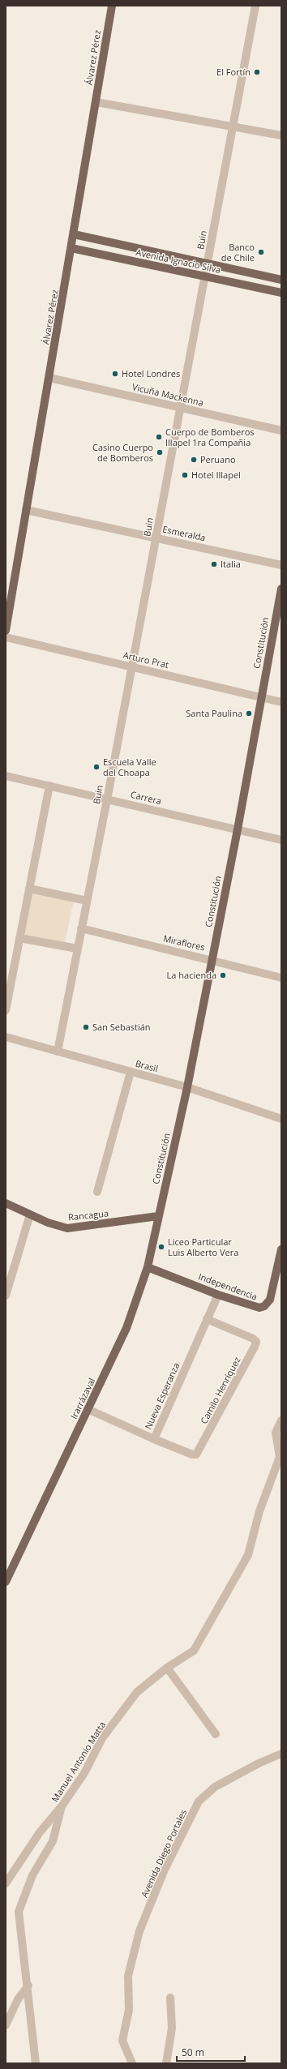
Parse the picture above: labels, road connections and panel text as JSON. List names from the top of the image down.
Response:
{
  "streets": {
    "main road": [
      "Álvarez Pérez",
      "Avenida Ignacio Silva",
      "Constitución",
      "Rancagua",
      "Independencia",
      "Irarrázaval"
    ],
    "street": [
      "Buin",
      "Vicuña Mackenna",
      "Esmeralda",
      "Arturo Prat",
      "Carrera",
      "Miraflores",
      "Brasil",
      "Camilo Henríquez",
      "Nueva Esperanza",
      "Manuel Antonio Matta",
      "Avenida Diego Portales"
    ]
  },
  "crossings": [
    ["Álvarez Pérez", "Avenida Ignacio Silva"],
    ["Álvarez Pérez", "Vicuña Mackenna"],
    ["Álvarez Pérez", "Esmeralda"],
    ["Buin", "Avenida Ignacio Silva"],
    ["Buin", "Vicuña Mackenna"],
    ["Buin", "Esmeralda"],
    ["Buin", "Arturo Prat"],
    ["Buin", "Carrera"],
    ["Buin", "Miraflores"],
    ["Buin", "Brasil"],
    ["Constitución", "Arturo Prat"],
    ["Constitución", "Carrera"],
    ["Constitución", "Miraflores"],
    ["Constitución", "Brasil"],
    ["Constitución", "Rancagua"],
    ["Constitución", "Irarrázaval"],
    ["Rancagua", "Irarrázaval"],
    ["Independencia", "Nueva Esperanza"],
    ["Independencia", "Irarrázaval"],
    ["Camilo Henríquez", "Nueva Esperanza"],
    ["Nueva Esperanza", "Irarrázaval"]
  ],
  "places": [
    "El Fortín",
    "Banco de Chile",
    "Hotel Londres",
    "Cuerpo de Bomberos Illapel 1ra Compañia",
    "Casino Cuerpo de Bomberos",
    "Peruano",
    "Hotel Illapel",
    "Italia",
    "Santa Paulina",
    "Escuela Valle del Choapa",
    "La hacienda",
    "San Sebastián",
    "Liceo Particular Luis Alberto Vera"
  ],
  "scale_bar": "50 m"
}
